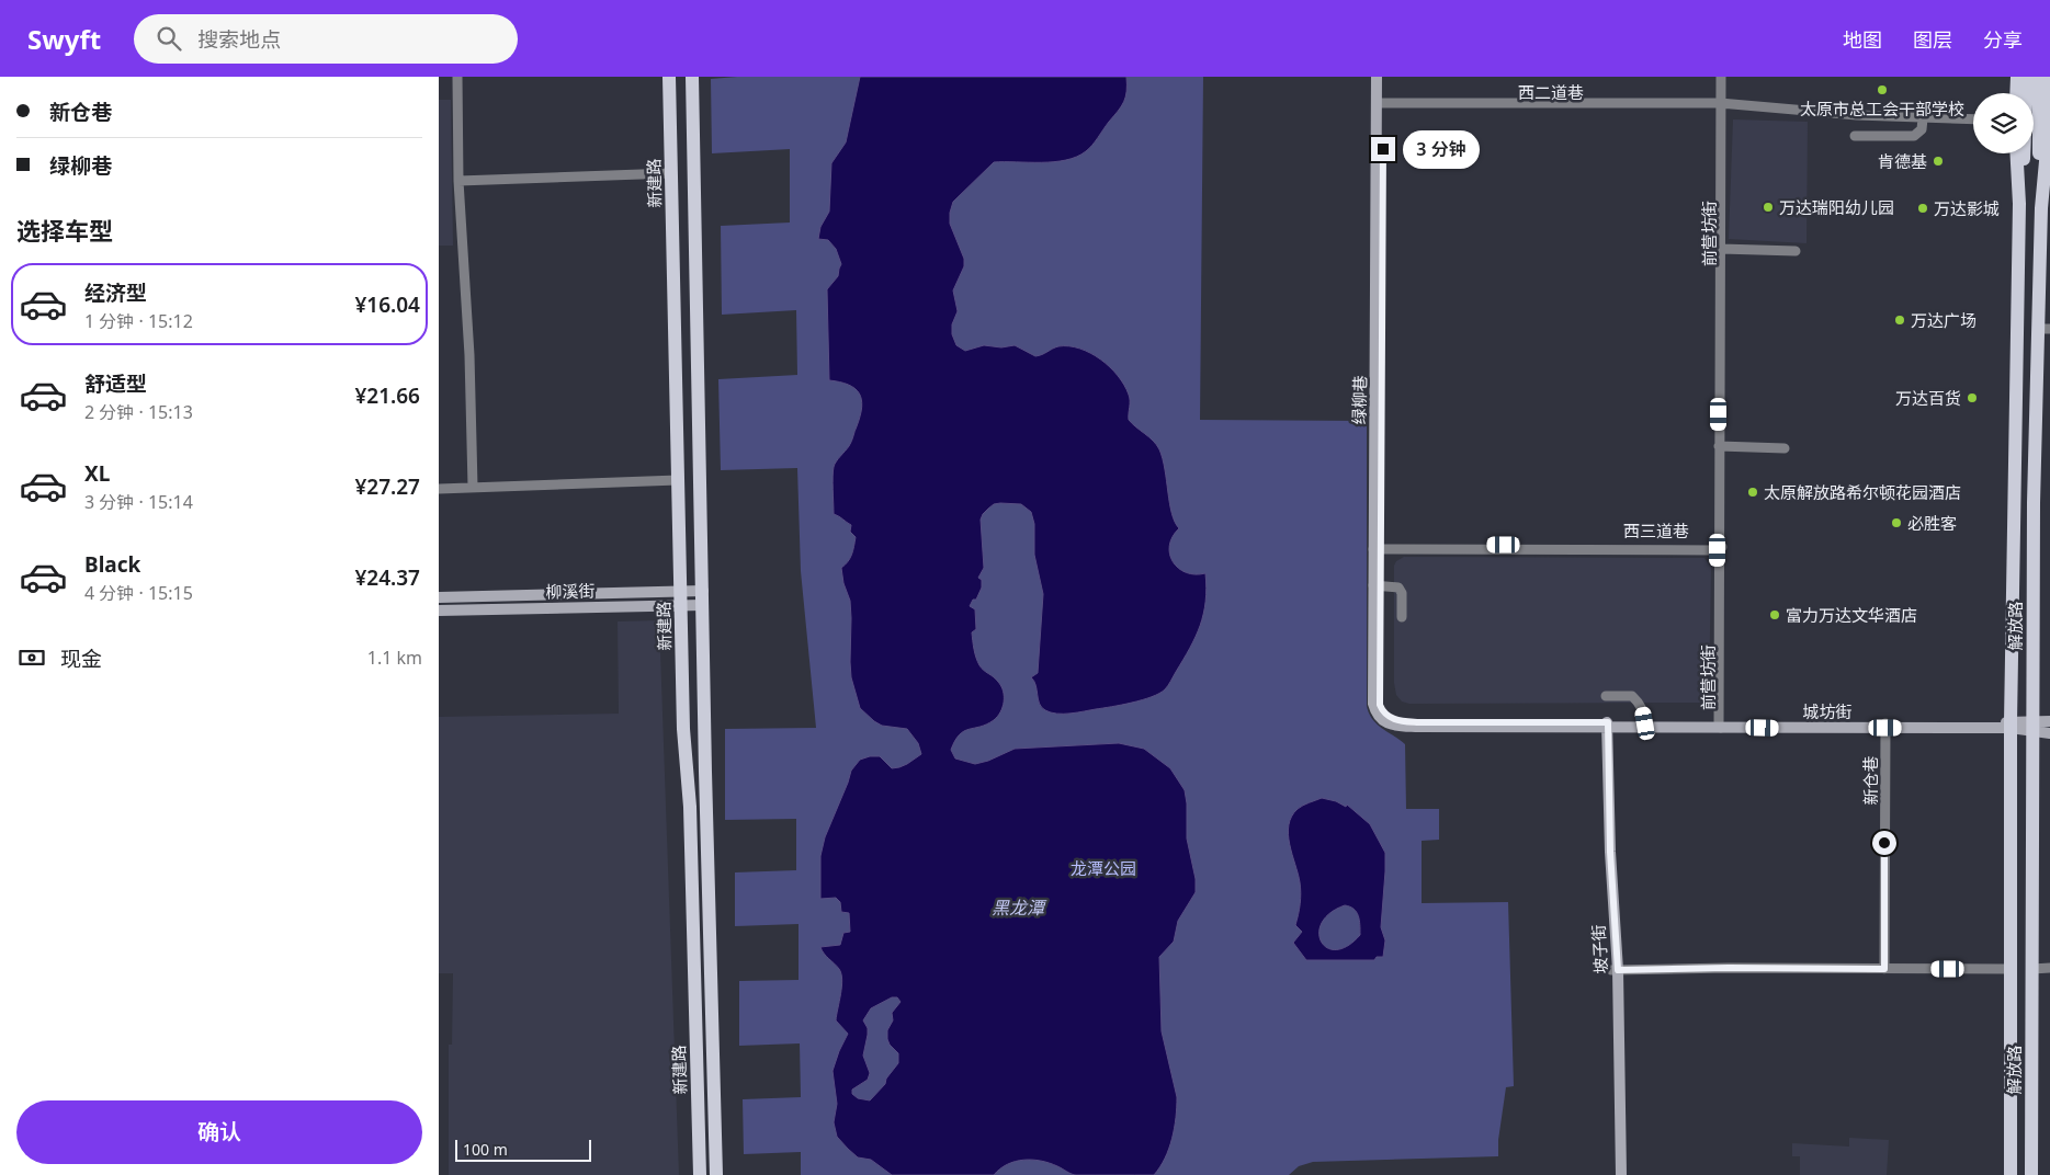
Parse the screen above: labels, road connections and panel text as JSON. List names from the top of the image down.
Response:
{
  "streets": {
    "main road": ["新建路", "解放路"],
    "street": [
      "西二道巷",
      "前营坊街",
      "绿柳巷",
      "西三道巷",
      "柳溪街",
      "城坊街",
      "新仓巷",
      "坡子街"
    ]
  },
  "crossings": [
    ["西二道巷", "前营坊街"],
    ["西二道巷", "绿柳巷"],
    ["新建路", "柳溪街"],
    ["前营坊街", "西三道巷"],
    ["前营坊街", "城坊街"],
    ["绿柳巷", "西三道巷"],
    ["绿柳巷", "城坊街"],
    ["解放路", "城坊街"],
    ["城坊街", "新仓巷"],
    ["城坊街", "坡子街"]
  ],
  "water": ["黑龙潭"],
  "parks": ["龙潭公园"],
  "places": [
    "太原市总工会干部学校",
    "肯德基",
    "万达瑞阳幼儿园",
    "万达影城",
    "万达广场",
    "万达百货",
    "太原解放路希尔顿花园酒店",
    "必胜客",
    "富力万达文华酒店"
  ],
  "scale_bar": "100 m",
  "page": {
    "header": "Swyft",
    "search": "搜索地点",
    "nav": ["地图", "图层", "分享"],
    "banner": ["新仓巷", "绿柳巷"],
    "bubble": "3 分钟",
    "heading": "选择车型",
    "list": [
      {
        "name": "经济型",
        "note": "1 分钟 · 15:12",
        "value": "¥16.04"
      },
      {
        "name": "舒适型",
        "note": "2 分钟 · 15:13",
        "value": "¥21.66"
      },
      {
        "name": "XL",
        "note": "3 分钟 · 15:14",
        "value": "¥27.27"
      },
      {
        "name": "Black",
        "note": "4 分钟 · 15:15",
        "value": "¥24.37"
      }
    ],
    "pay": ["现金", "1.1 km"],
    "buttons": "确认",
    "scale": "100 m"
  }
}
